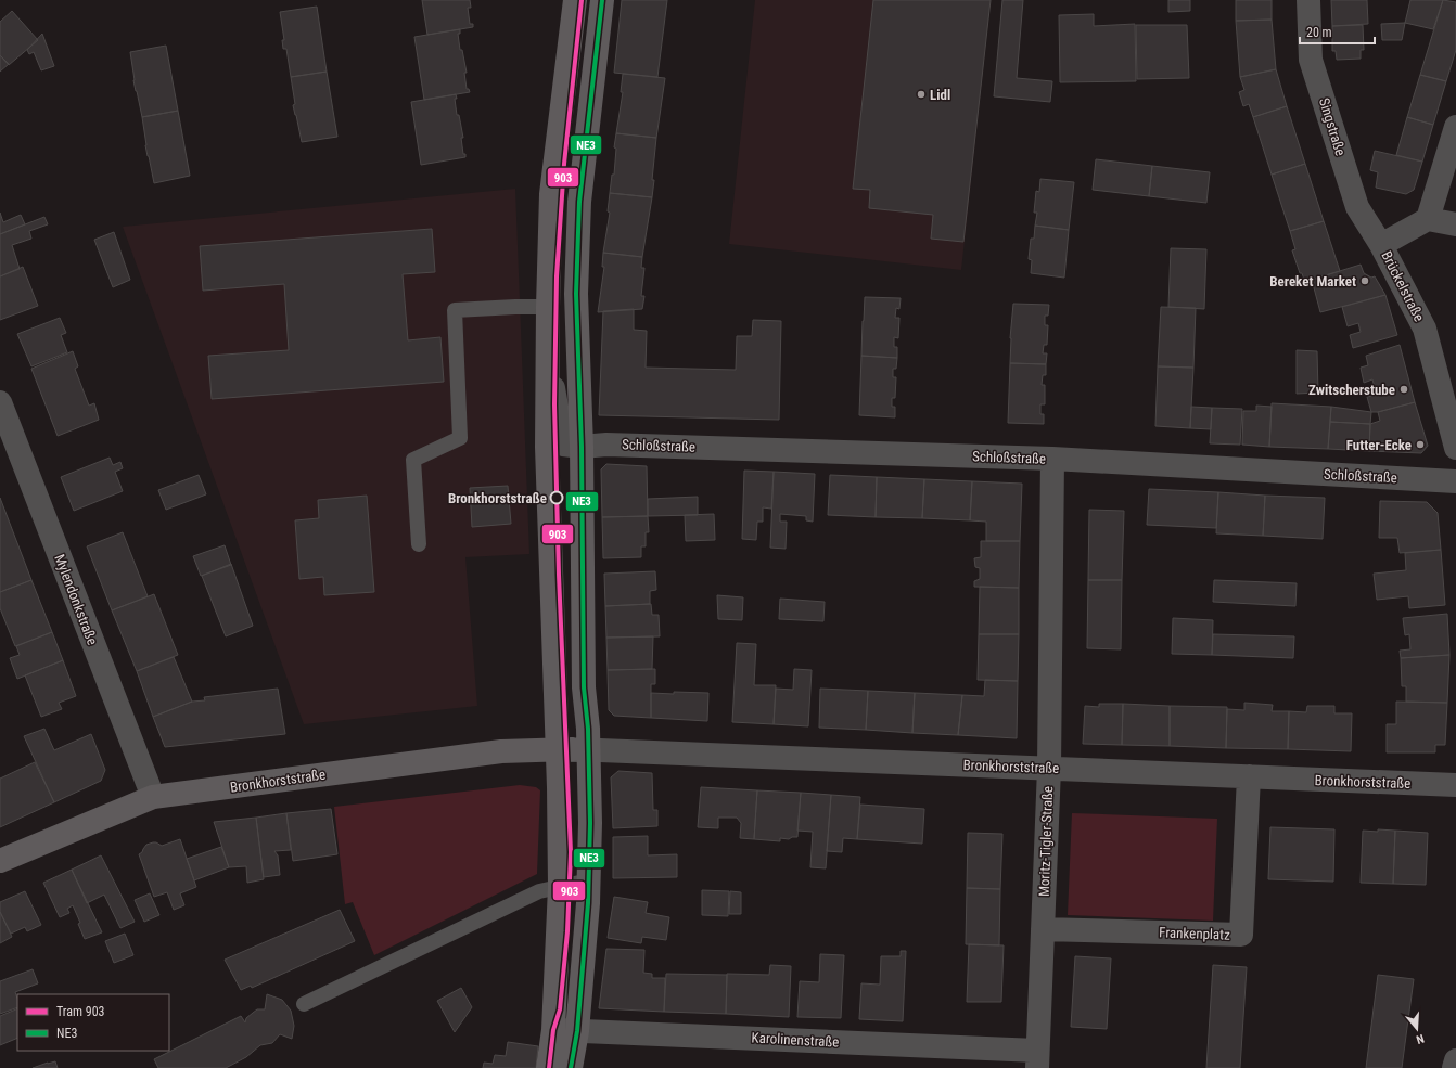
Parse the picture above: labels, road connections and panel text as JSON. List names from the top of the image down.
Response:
{
  "streets": {
    "main road": ["Bronkhorststraße"],
    "street": [
      "Singstraße",
      "Brückelstraße",
      "Schloßstraße",
      "Mylendonkstraße",
      "Moritz-Tigler-Straße",
      "Frankenplatz",
      "Karolinenstraße"
    ]
  },
  "crossings": [
    ["Singstraße", "Brückelstraße"],
    ["Schloßstraße", "Moritz-Tigler-Straße"],
    ["Mylendonkstraße", "Bronkhorststraße"],
    ["Bronkhorststraße", "Moritz-Tigler-Straße"],
    ["Bronkhorststraße", "Frankenplatz"],
    ["Moritz-Tigler-Straße", "Frankenplatz"],
    ["Moritz-Tigler-Straße", "Karolinenstraße"]
  ],
  "places": [
    "Lidl",
    "Bereket Market",
    "Zwitscherstube",
    "Futter-Ecke",
    "Bronkhorststraße"
  ],
  "lines": ["tram line 903", "transit line NE3"],
  "legend": ["Tram 903", "NE3"],
  "scale_bar": "20 m",
  "north": "bottom"
}
